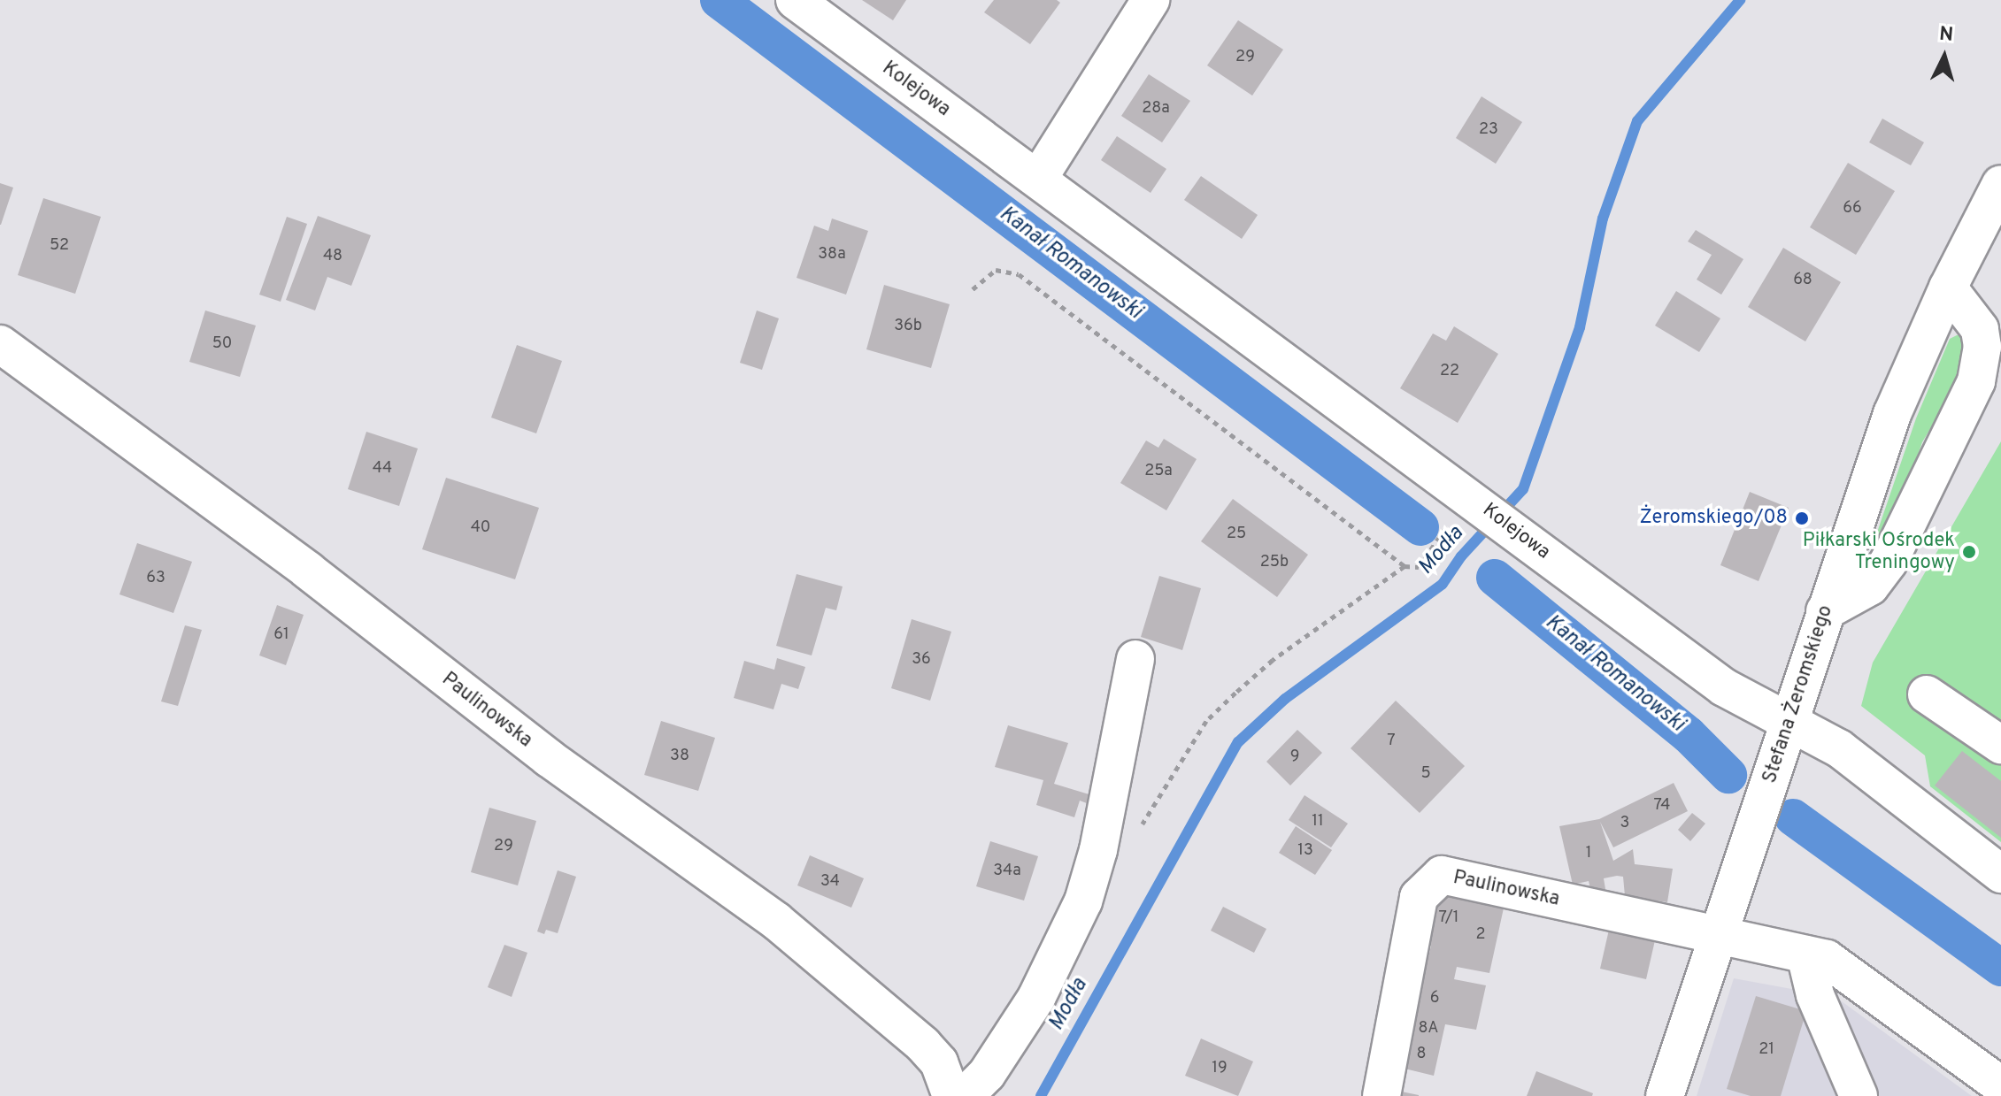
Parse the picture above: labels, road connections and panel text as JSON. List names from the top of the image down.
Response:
{
  "streets": {
    "street": ["Kolejowa", "Stefana Żeromskiego", "Paulinowska"]
  },
  "crossings": [
    ["Kolejowa", "Stefana Żeromskiego"],
    ["Stefana Żeromskiego", "Paulinowska"]
  ],
  "water": ["Kanał Romanowski", "Modła"],
  "places": ["Żeromskiego/08", "Piłkarski Ośrodek Treningowy"],
  "house_numbers": [
    "29",
    "28a",
    "23",
    "66",
    "52",
    "38a",
    "48",
    "68",
    "36b",
    "50",
    "22",
    "44",
    "25a",
    "40",
    "25",
    "25b",
    "63",
    "61",
    "36",
    "7",
    "38",
    "9",
    "5",
    "74",
    "11",
    "3",
    "29",
    "13",
    "1",
    "34a",
    "34",
    "7/1",
    "2",
    "6",
    "8A",
    "21",
    "8",
    "19"
  ],
  "north": "top"
}
